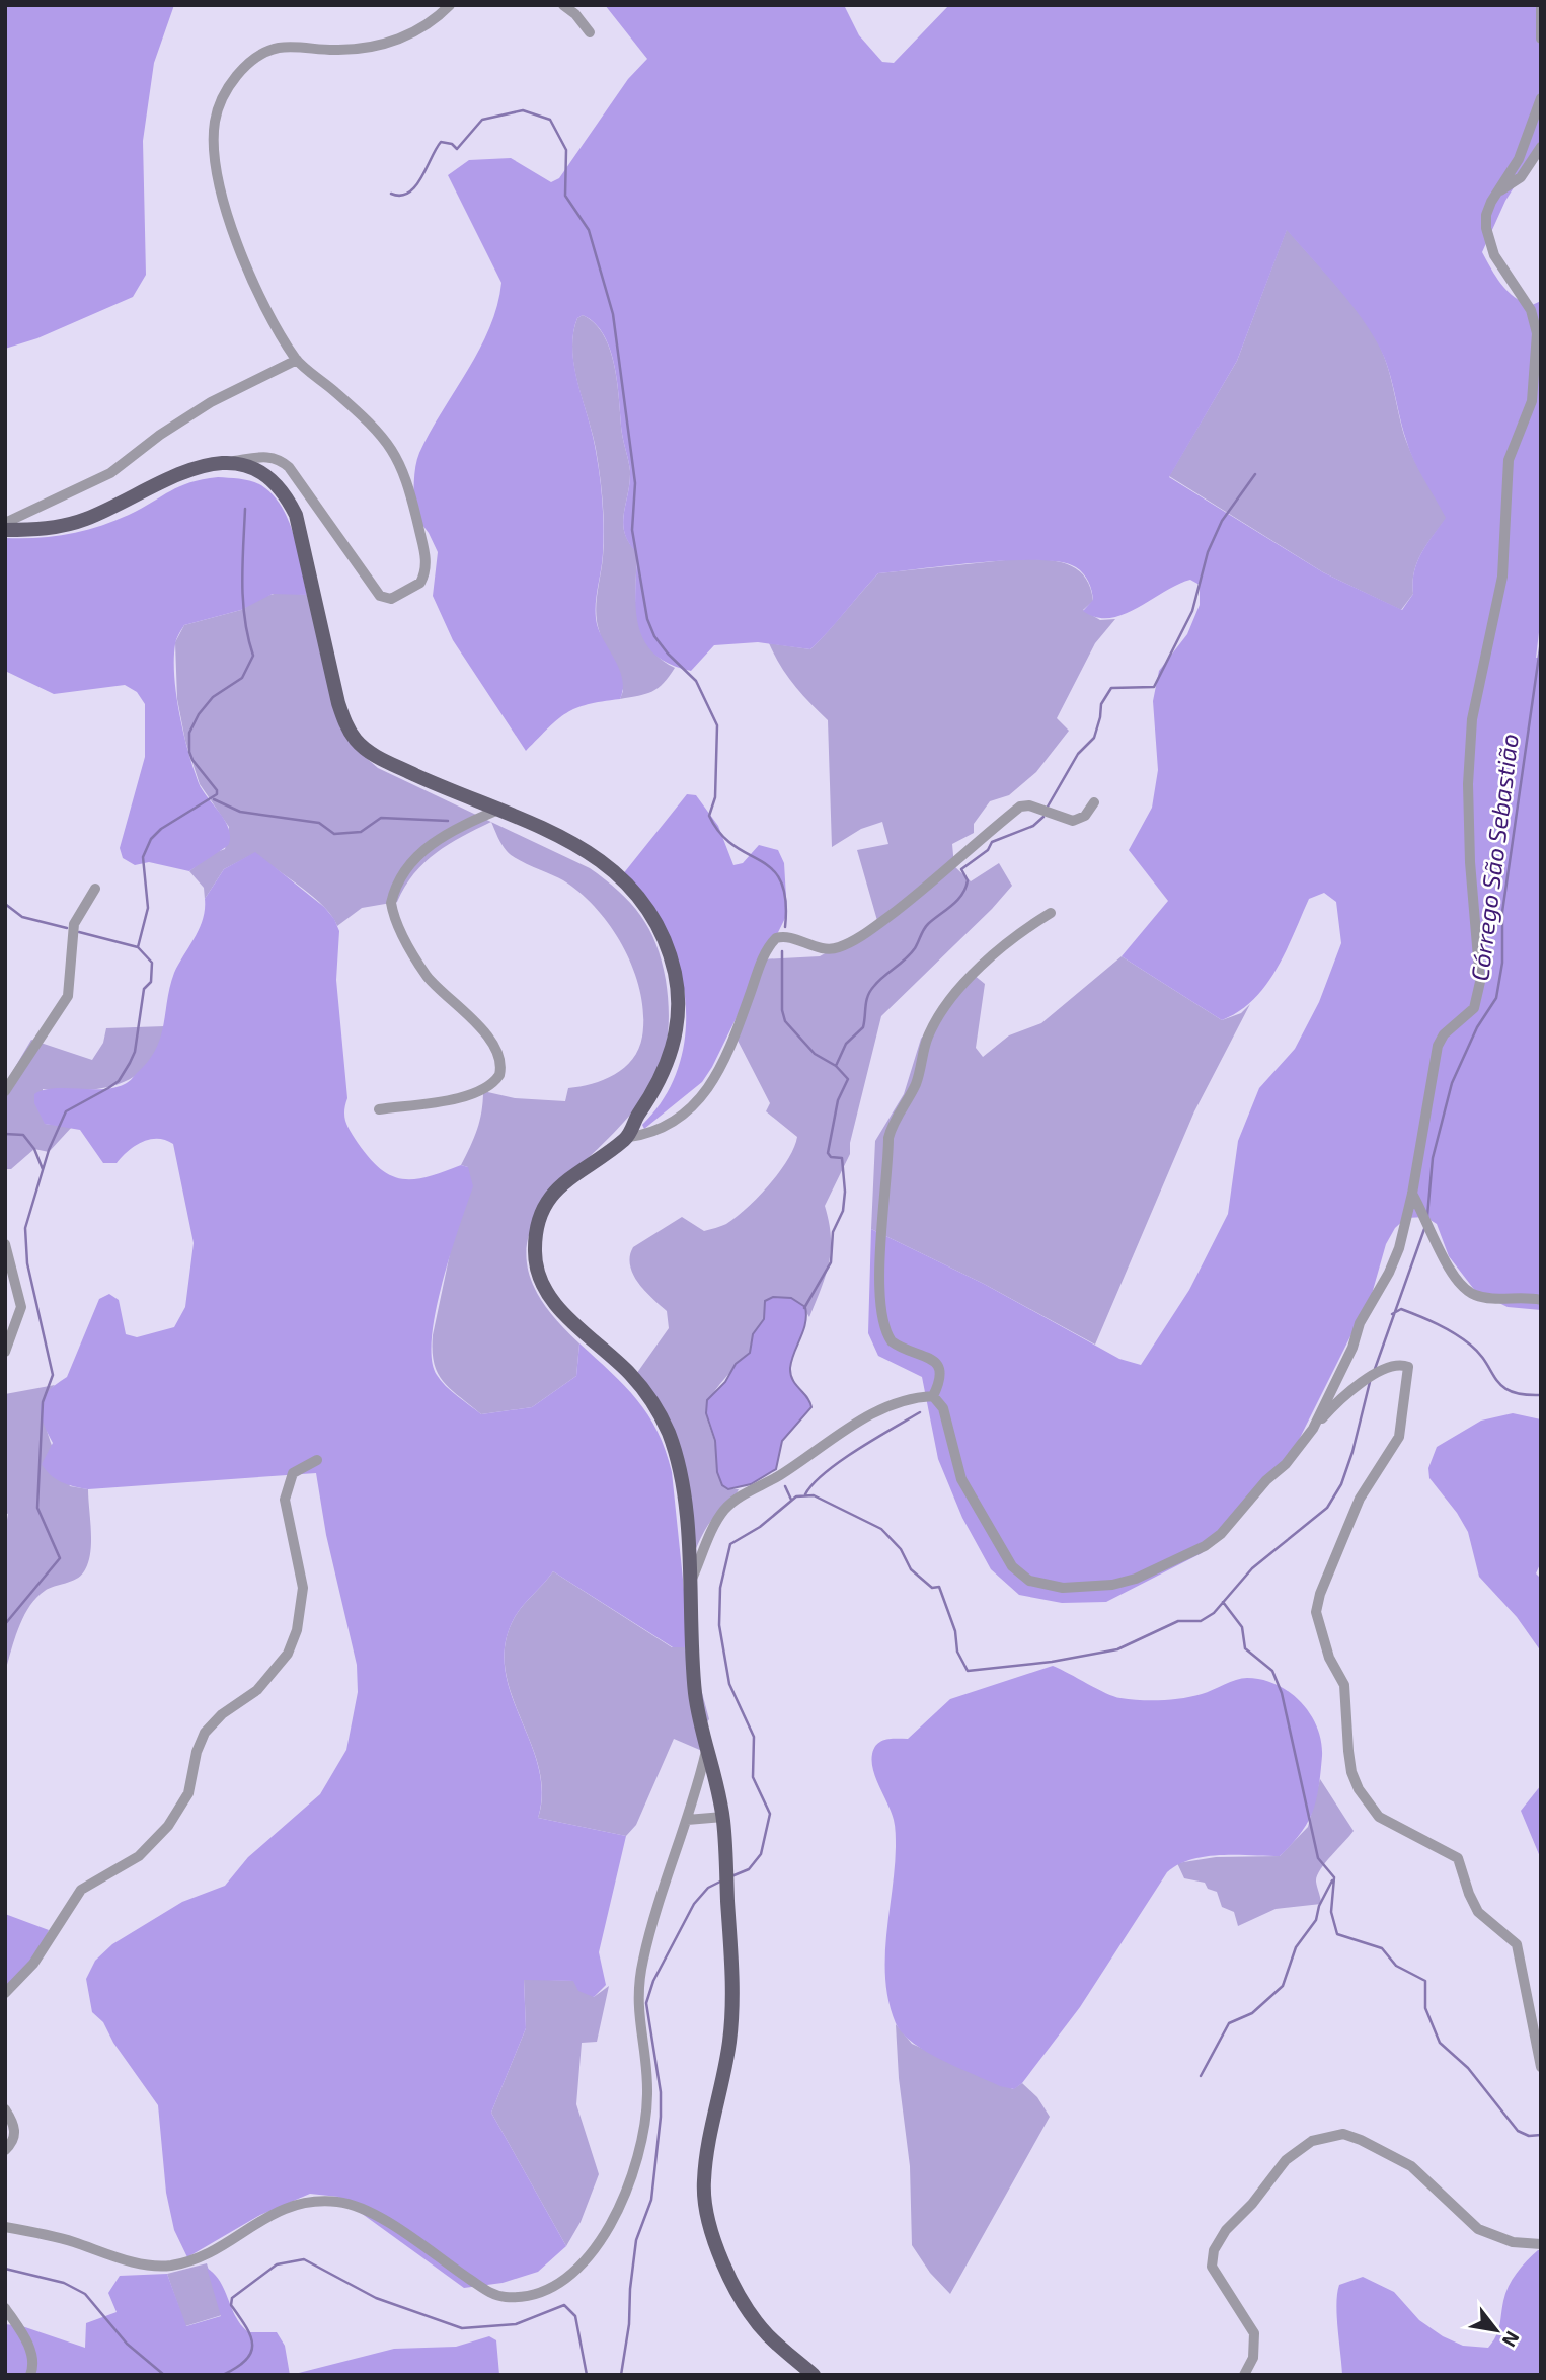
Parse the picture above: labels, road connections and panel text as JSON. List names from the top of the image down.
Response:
{
  "water": ["Córrego São Sebastião"],
  "north": "bottom right"
}
